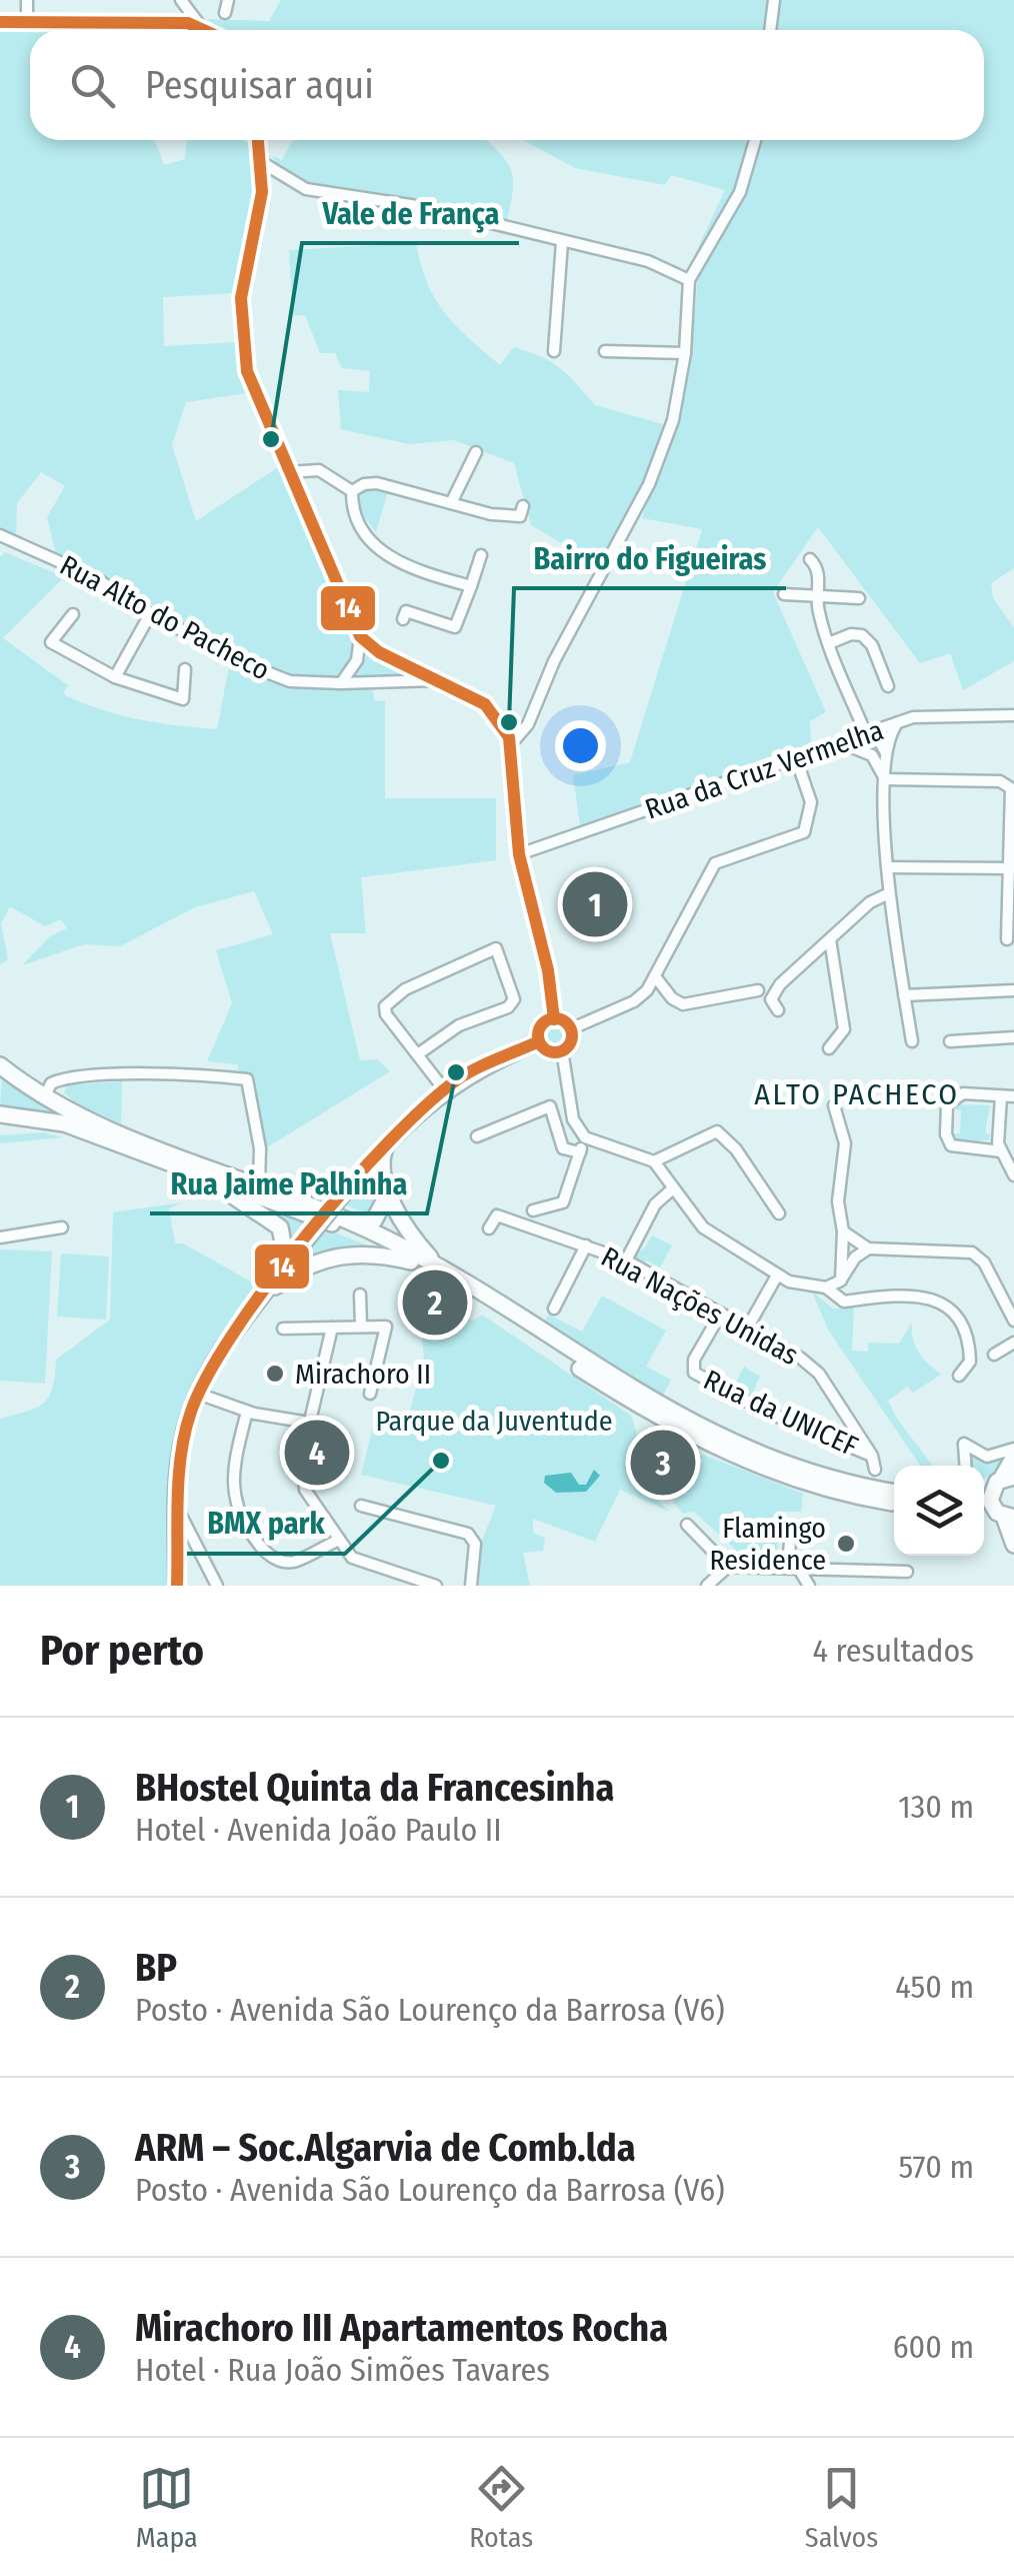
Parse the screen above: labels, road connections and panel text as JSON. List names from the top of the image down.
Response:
{
  "streets": {
    "street": [
      "Rua Alto do Pacheco",
      "Rua da Cruz Vermelha",
      "Rua Nações Unidas",
      "Rua da UNICEF"
    ]
  },
  "crossings": [
    ["Rua Nações Unidas", "Rua da UNICEF"]
  ],
  "districts": ["ALTO PACHECO"],
  "parks": ["Parque da Juventude"],
  "places": [
    "Vale de França",
    "Bairro do Figueiras",
    "Rua Jaime Palhinha",
    "Mirachoro II",
    "BMX park",
    "Flamingo Residence"
  ],
  "lines": ["transit line 14"],
  "page": {
    "search": "Pesquisar aqui",
    "pins": [
      "1",
      "2",
      "4",
      "3"
    ],
    "heading": ["Por perto", "4 resultados"],
    "list": [
      {
        "mark": "1",
        "name": "BHostel Quinta da Francesinha",
        "note": "Hotel · Avenida João Paulo II",
        "value": "130 m"
      },
      {
        "mark": "2",
        "name": "BP",
        "note": "Posto · Avenida São Lourenço da Barrosa (V6)",
        "value": "450 m"
      },
      {
        "mark": "3",
        "name": "ARM – Soc.Algarvia de Comb.lda",
        "note": "Posto · Avenida São Lourenço da Barrosa (V6)",
        "value": "570 m"
      },
      {
        "mark": "4",
        "name": "Mirachoro III Apartamentos Rocha",
        "note": "Hotel · Rua João Simões Tavares",
        "value": "600 m"
      }
    ],
    "nav": ["Mapa", "Rotas", "Salvos"]
  }
}
